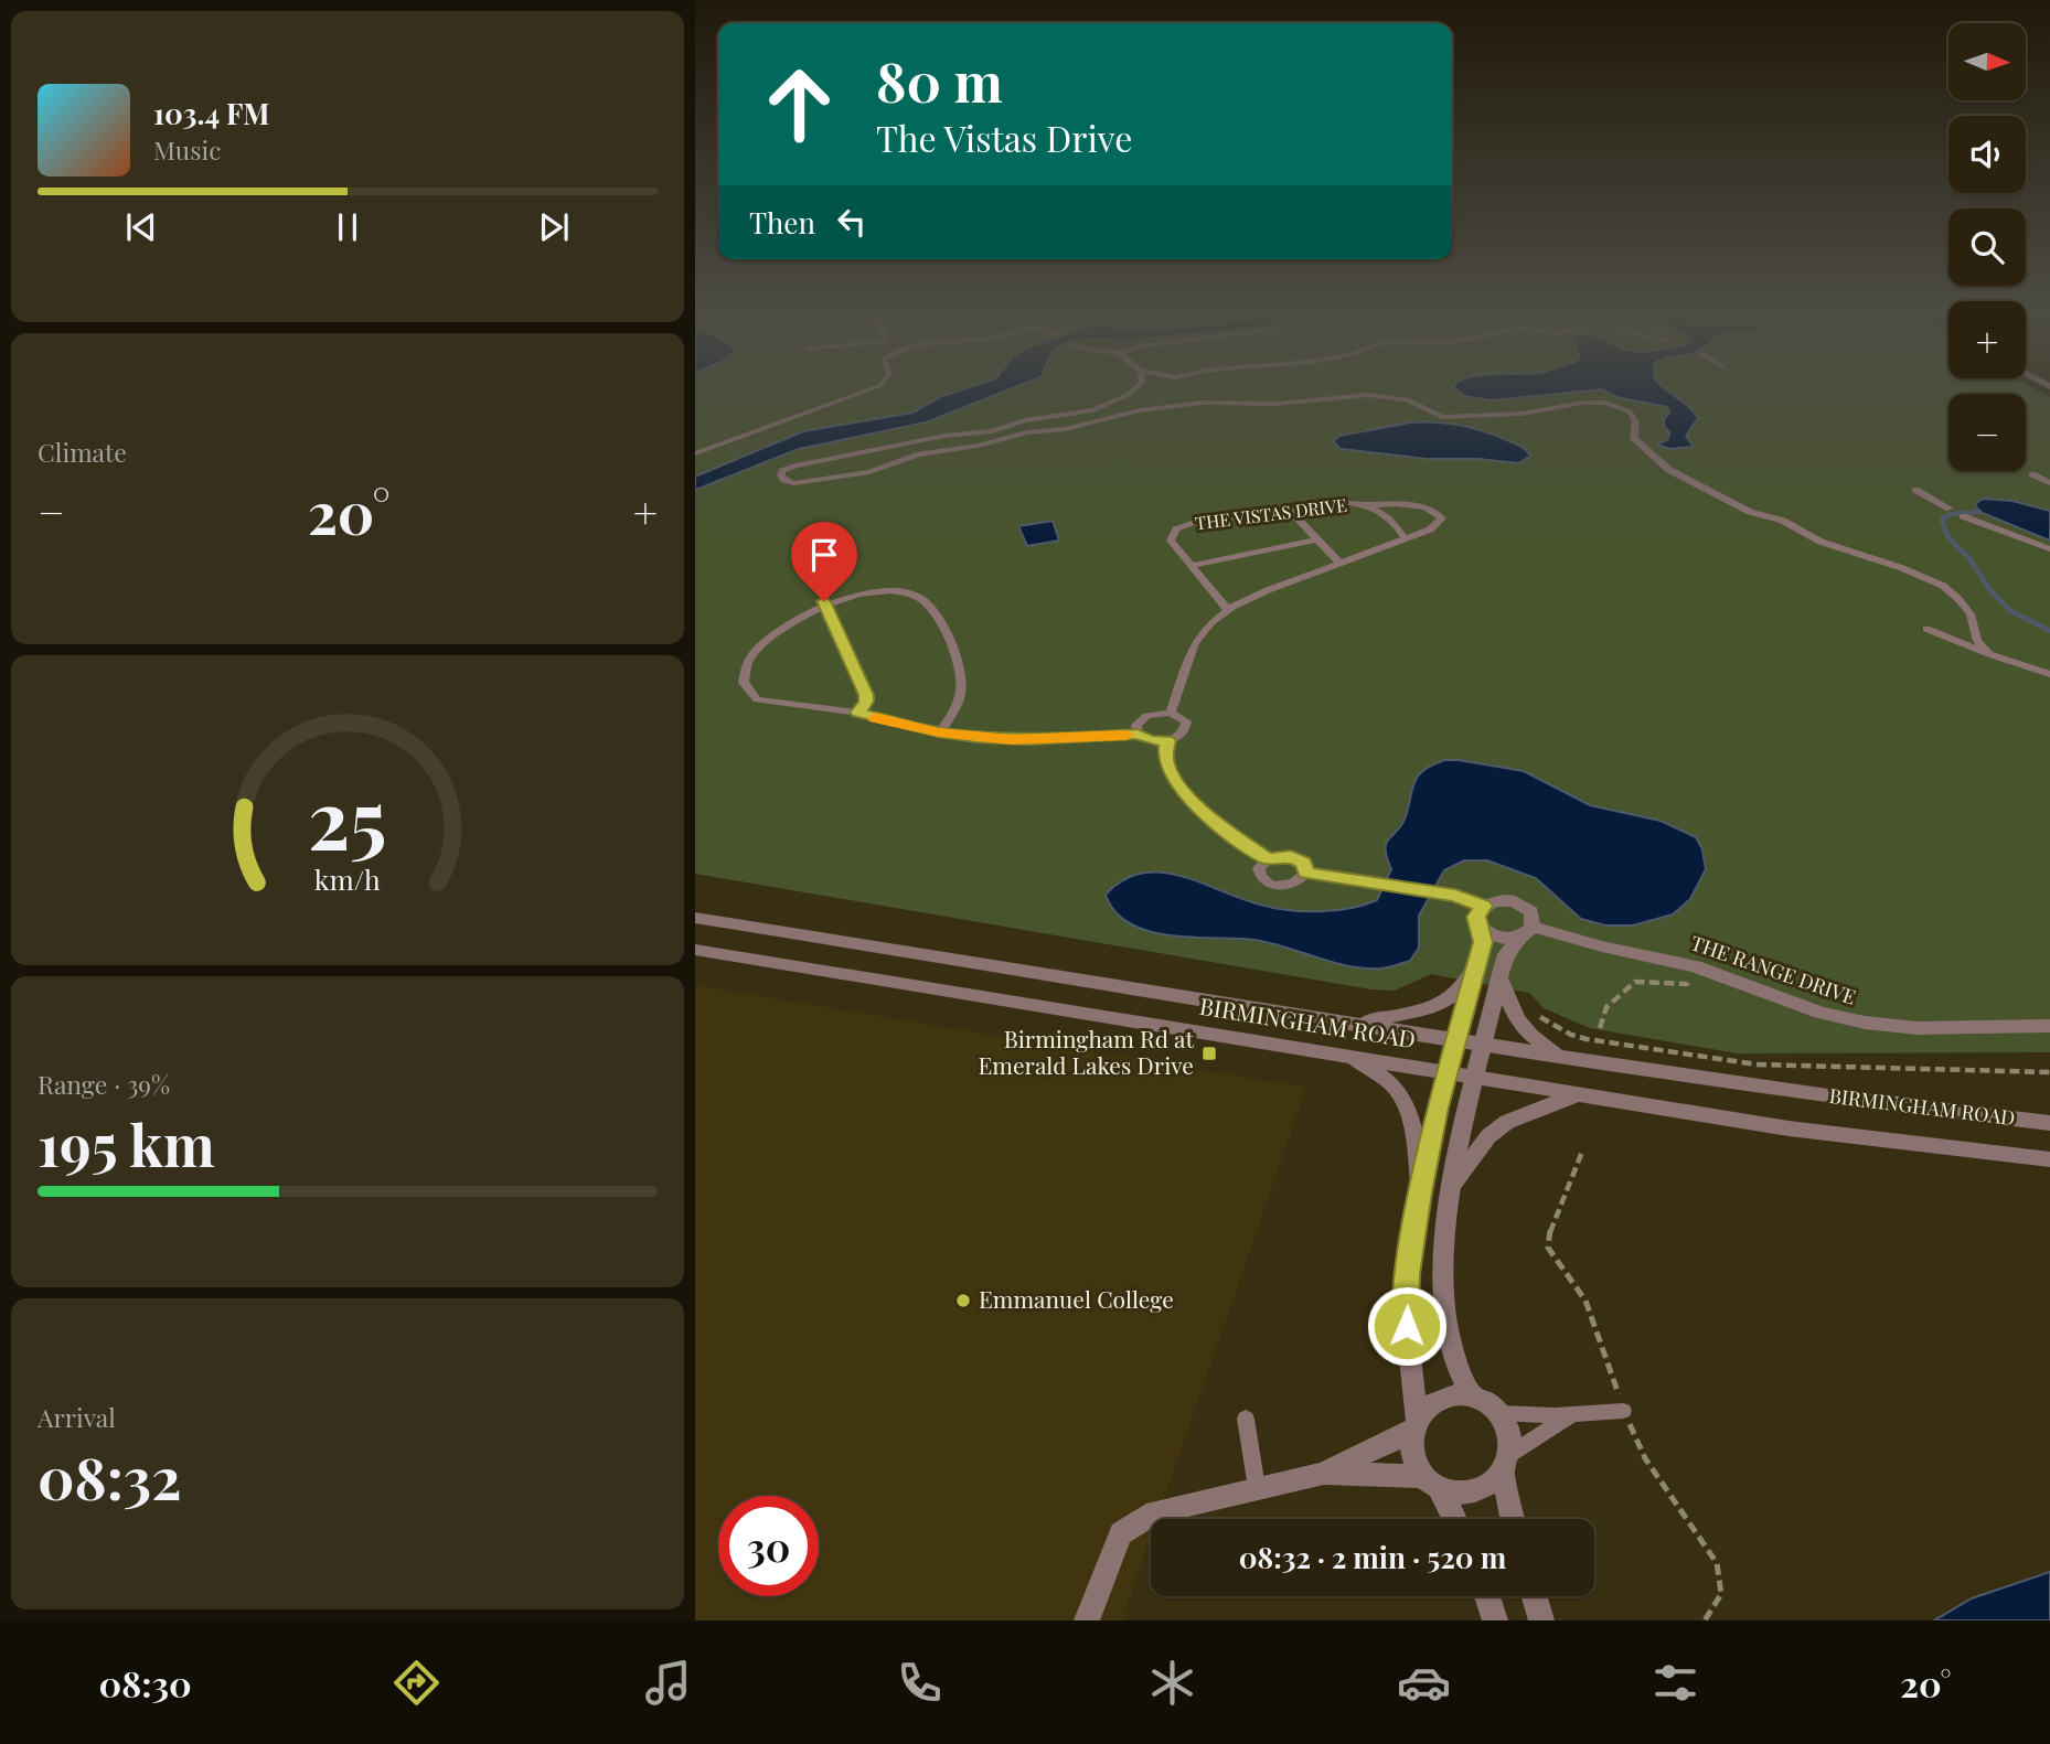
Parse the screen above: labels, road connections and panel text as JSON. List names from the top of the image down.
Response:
{
  "streets": {
    "street": ["THE RANGE DRIVE", "BIRMINGHAM ROAD"],
    "lane": ["THE VISTAS DRIVE"]
  },
  "places": {
    "transit": ["Birmingham Rd at Emerald Lakes Drive"],
    "other": ["Emmanuel College"]
  },
  "north": "right",
  "page": {
    "map_buttons": ["+", "−"],
    "turn": ["80 m", "The Vistas Drive"],
    "song": ["103.4 FM", "Music"],
    "then": "Then",
    "tile": [
      "Climate",
      ["Range · 39%", "195 km"],
      ["Arrival", "08:32"]
    ],
    "heat": ["−", "20°", "+"],
    "limit": "30",
    "trip": "08:32 · 2 min · 520 m",
    "tabs": ["08:30", "20°"],
    "gauge": ["25", "km/h"]
  }
}
